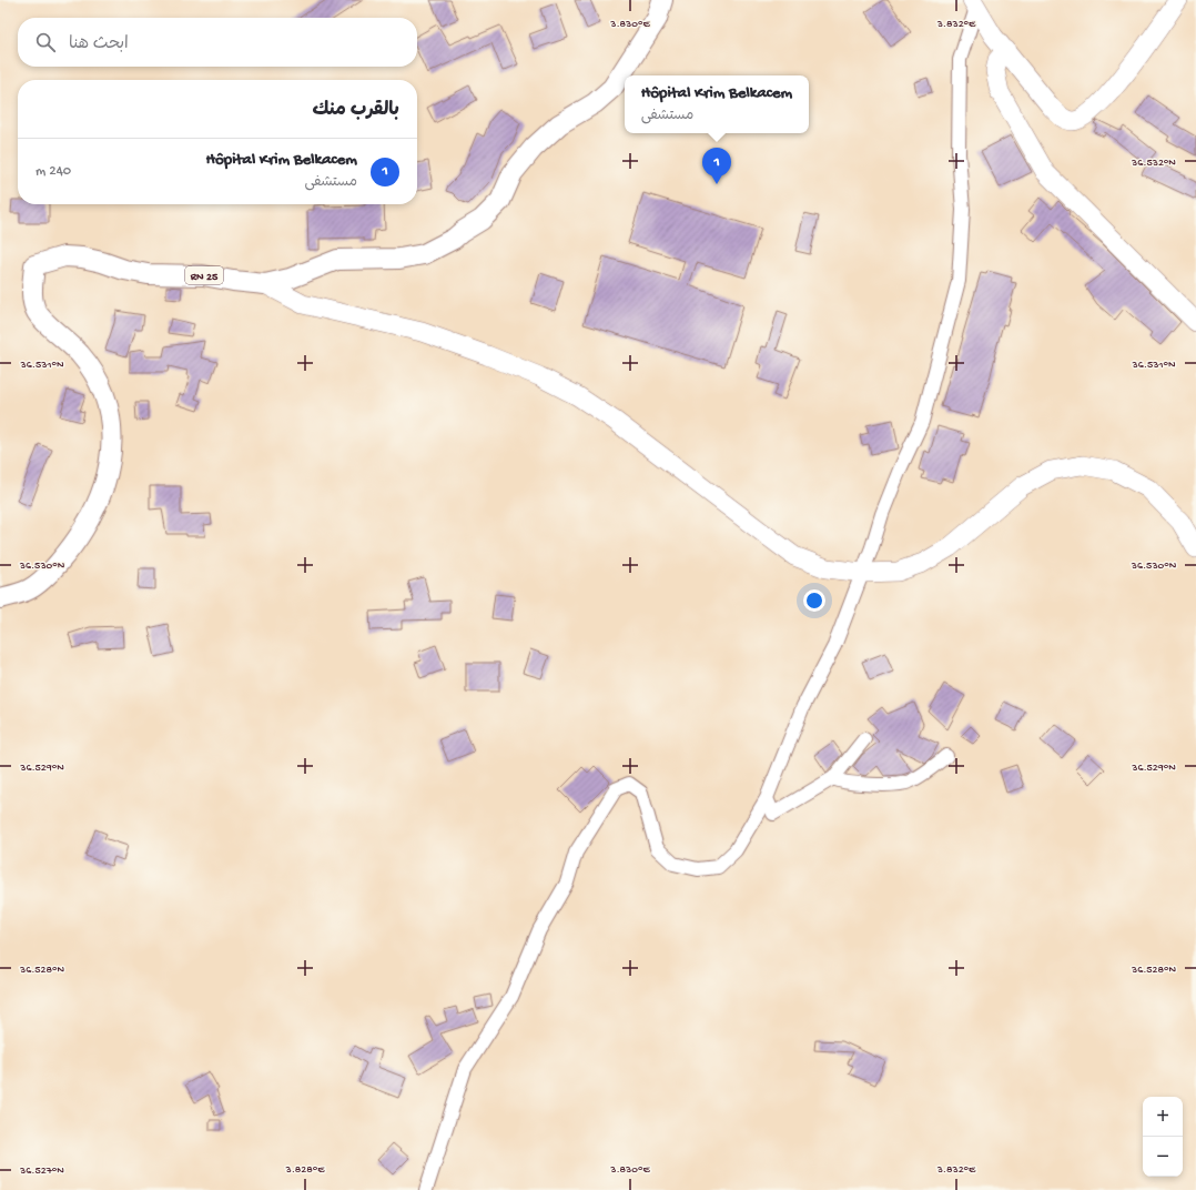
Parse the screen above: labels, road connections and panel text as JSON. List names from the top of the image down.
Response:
{
  "streets": {
    "main road": ["RN 25"]
  },
  "page": {
    "search": "ابحث هنا",
    "popup": ["Hôpital Krim Belkacem", "مستشفى"],
    "heading": "بالقرب منك",
    "list": [
      {
        "mark": "1",
        "name": "Hôpital Krim Belkacem",
        "note": "مستشفى",
        "value": "240 m"
      }
    ],
    "pins": "1",
    "map_buttons": ["+", "−"]
  },
  "coordinates": [
    "3.830°E",
    "3.832°E",
    "36.532°N",
    "36.531°N",
    "36.530°N",
    "36.529°N",
    "36.528°N",
    "3.828°E",
    "36.527°N"
  ]
}
